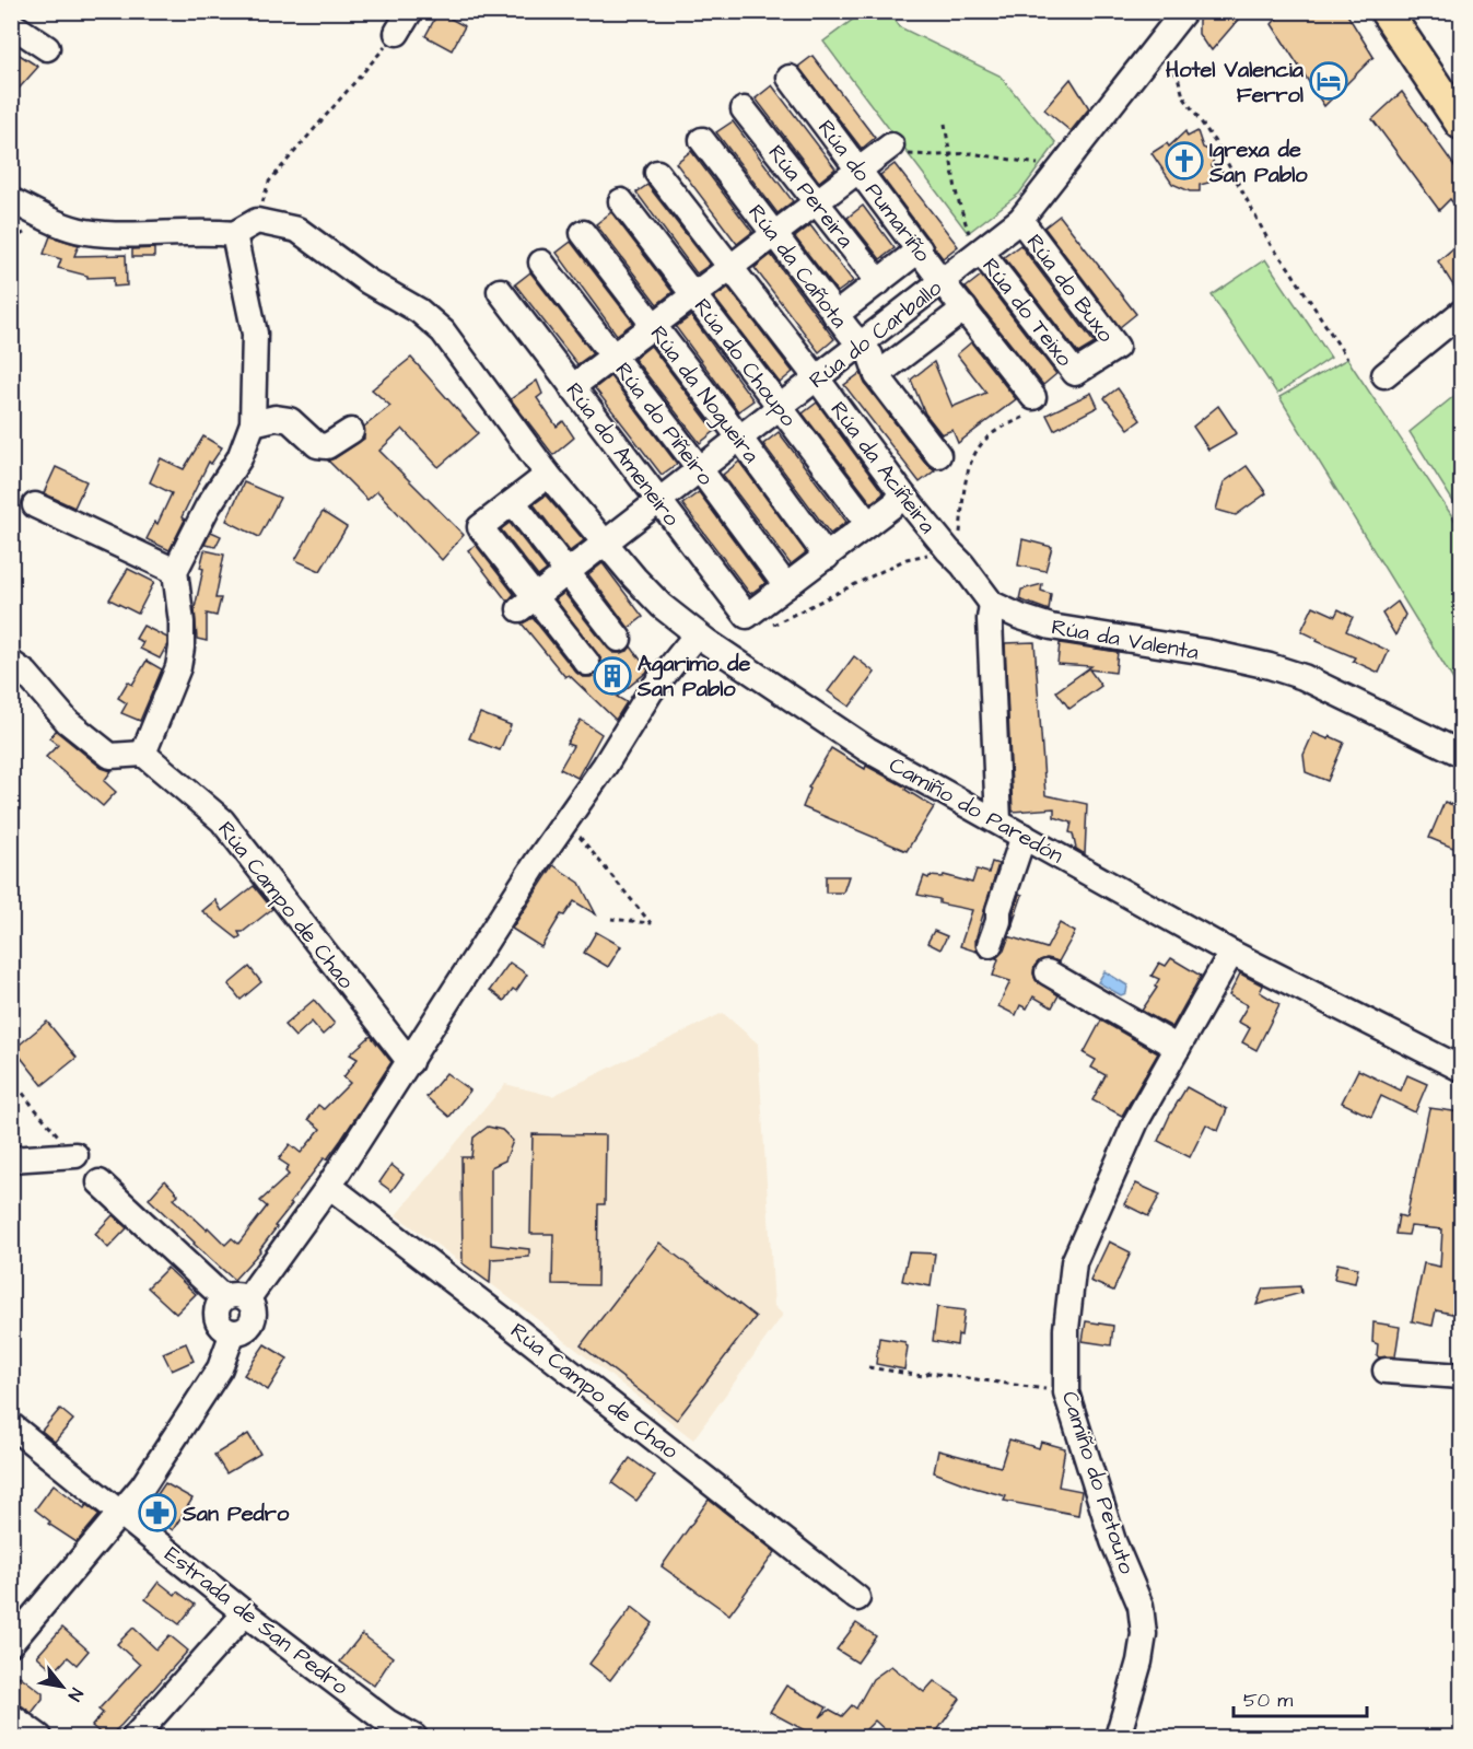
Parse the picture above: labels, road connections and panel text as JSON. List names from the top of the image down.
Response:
{
  "streets": {
    "street": [
      "Rúa do Pumariño",
      "Rúa Pereira",
      "Rúa da Cañota",
      "Rúa do Buxo",
      "Rúa do Teixo",
      "Rúa do Carballo",
      "Rúa do Choupo",
      "Rúa da Nogueira",
      "Rúa do Piñeiro",
      "Rúa do Ameneiro",
      "Rúa da Aciñeira",
      "Rúa da Valenta",
      "Camiño do Paredón",
      "Rúa Campo de Chao",
      "Camiño do Petouto",
      "Estrada de San Pedro"
    ]
  },
  "crossings": [
    ["Rúa do Pumariño", "Rúa do Carballo"],
    ["Rúa Pereira", "Rúa do Carballo"],
    ["Rúa da Cañota", "Rúa do Carballo"],
    ["Rúa do Buxo", "Rúa do Teixo"],
    ["Rúa do Buxo", "Rúa do Carballo"],
    ["Rúa do Teixo", "Rúa do Carballo"],
    ["Rúa do Carballo", "Rúa do Choupo"],
    ["Rúa do Carballo", "Rúa da Nogueira"],
    ["Rúa do Carballo", "Rúa do Piñeiro"],
    ["Rúa do Carballo", "Rúa do Ameneiro"],
    ["Rúa do Carballo", "Rúa da Aciñeira"],
    ["Rúa do Carballo", "Camiño do Paredón"],
    ["Rúa da Aciñeira", "Rúa da Valenta"],
    ["Camiño do Paredón", "Camiño do Petouto"]
  ],
  "places": {
    "hotel": ["Hotel Valencia Ferrol"],
    "church": ["Igrexa de San Pablo"],
    "building": ["Agarimo de San Pablo"],
    "pharmacy": ["San Pedro"]
  },
  "scale_bar": "50 m",
  "north": "bottom right"
}
